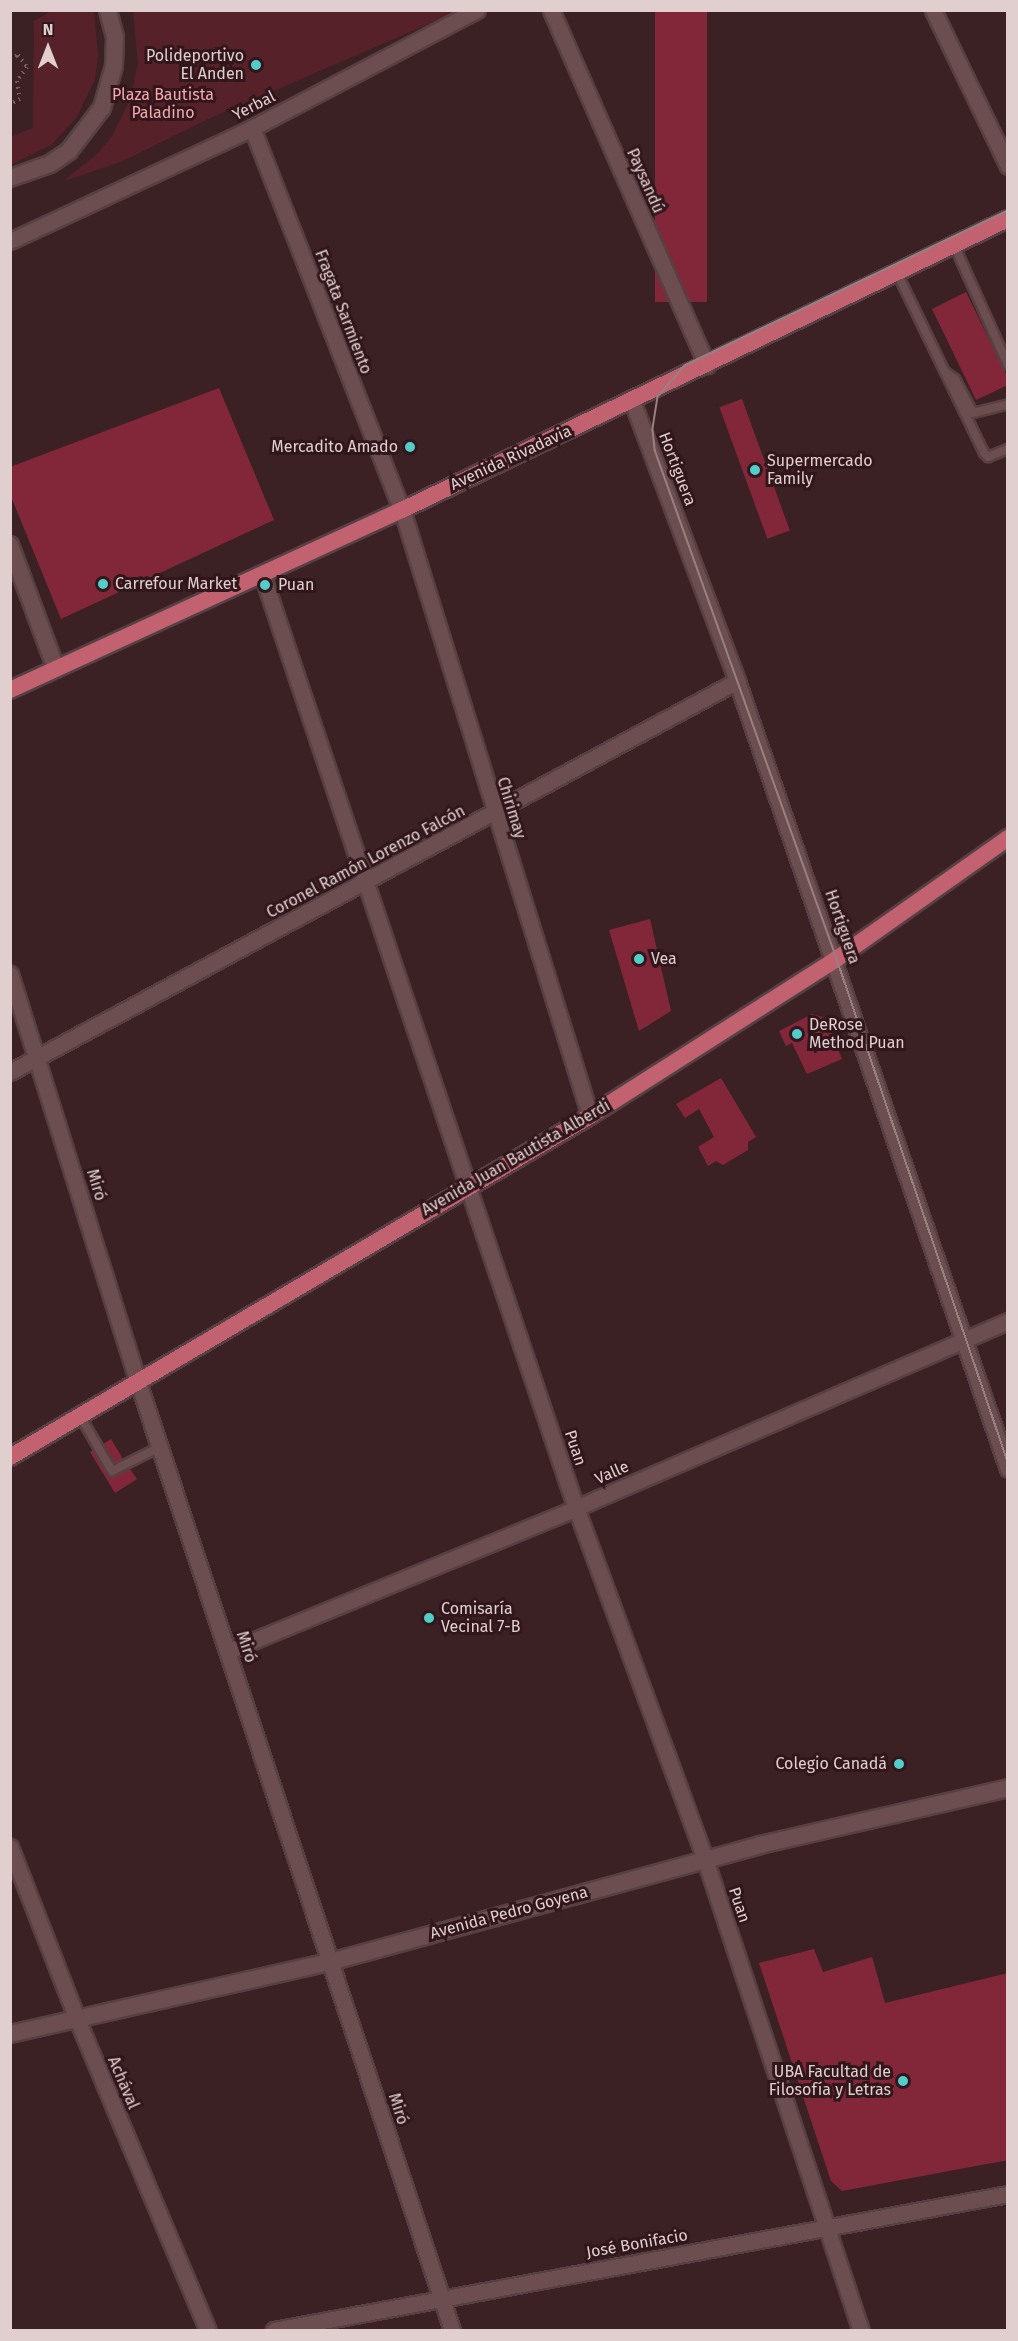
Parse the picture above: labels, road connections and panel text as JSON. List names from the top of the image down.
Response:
{
  "streets": {
    "main road": ["Avenida Rivadavia", "Avenida Juan Bautista Alberdi", "Avenida Pedro Goyena"],
    "street": [
      "Yerbal",
      "Paysandú",
      "Fragata Sarmiento",
      "Hortiguera",
      "Chirimay",
      "Coronel Ramón Lorenzo Falcón",
      "Miró",
      "Puan",
      "Valle",
      "Achával",
      "José Bonifacio"
    ]
  },
  "crossings": [
    ["Yerbal", "Fragata Sarmiento"],
    ["Paysandú", "Avenida Rivadavia"],
    ["Fragata Sarmiento", "Avenida Rivadavia"],
    ["Fragata Sarmiento", "Chirimay"],
    ["Avenida Rivadavia", "Hortiguera"],
    ["Avenida Rivadavia", "Chirimay"],
    ["Avenida Rivadavia", "Puan"],
    ["Hortiguera", "Coronel Ramón Lorenzo Falcón"],
    ["Hortiguera", "Avenida Juan Bautista Alberdi"],
    ["Hortiguera", "Valle"],
    ["Chirimay", "Coronel Ramón Lorenzo Falcón"],
    ["Chirimay", "Avenida Juan Bautista Alberdi"],
    ["Coronel Ramón Lorenzo Falcón", "Miró"],
    ["Coronel Ramón Lorenzo Falcón", "Puan"],
    ["Avenida Juan Bautista Alberdi", "Miró"],
    ["Avenida Juan Bautista Alberdi", "Puan"],
    ["Miró", "Valle"],
    ["Miró", "Avenida Pedro Goyena"],
    ["Miró", "José Bonifacio"],
    ["Puan", "Valle"],
    ["Puan", "Avenida Pedro Goyena"],
    ["Puan", "José Bonifacio"],
    ["Avenida Pedro Goyena", "Achával"]
  ],
  "parks": ["Plaza Bautista Paladino"],
  "places": [
    "Polideportivo El Anden",
    "Mercadito Amado",
    "Supermercado Family",
    "Carrefour Market",
    "Puan",
    "Vea",
    "DeRose Method Puan",
    "Comisaría Vecinal 7-B",
    "Colegio Canadá",
    "UBA Facultad de Filosofía y Letras"
  ],
  "north": "top"
}
